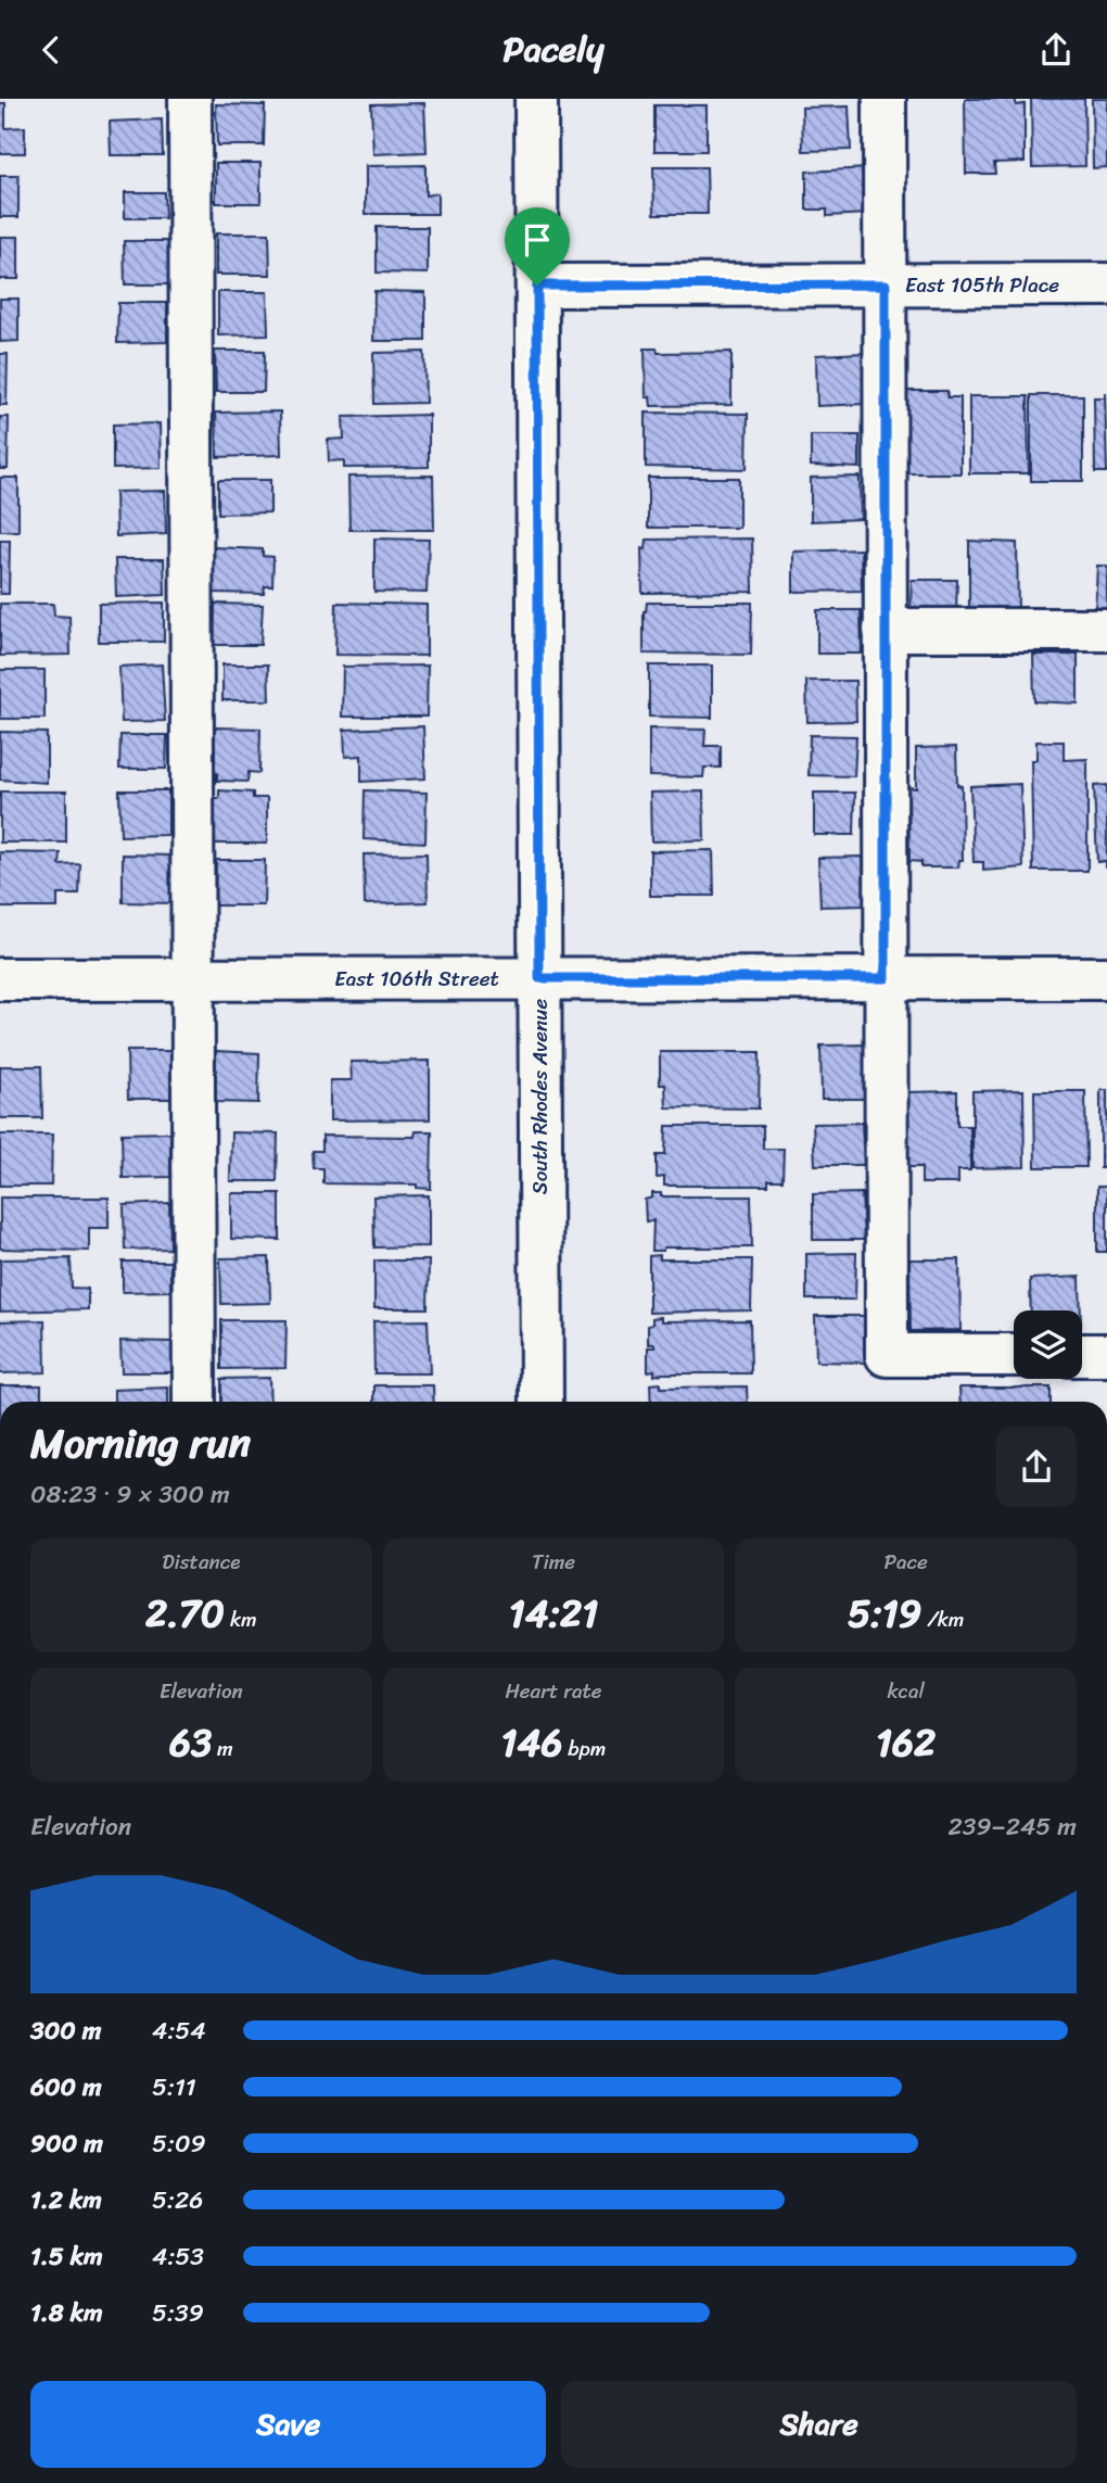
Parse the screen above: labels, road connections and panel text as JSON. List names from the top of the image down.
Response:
{
  "streets": {
    "street": ["East 105th Place", "East 106th Street", "South Rhodes Avenue"]
  },
  "crossings": [
    ["East 105th Place", "South Rhodes Avenue"],
    ["East 106th Street", "South Rhodes Avenue"]
  ],
  "page": {
    "header": "Pacely",
    "heading": ["Morning run", "08:23 · 9 × 300 m"],
    "stats": [
      ["Distance", "2.70 km"],
      ["Time", "14:21"],
      ["Pace", "5:19 /km"],
      ["Elevation", "63 m"],
      ["Heart rate", "146 bpm"],
      ["kcal", "162"]
    ],
    "chart": ["Elevation", "239–245 m"],
    "list": [
      {
        "name": "300 m",
        "note": "4:54"
      },
      {
        "name": "600 m",
        "note": "5:11"
      },
      {
        "name": "900 m",
        "note": "5:09"
      },
      {
        "name": "1.2 km",
        "note": "5:26"
      },
      {
        "name": "1.5 km",
        "note": "4:53"
      },
      {
        "name": "1.8 km",
        "note": "5:39"
      }
    ],
    "buttons": ["Save", "Share"]
  }
}
